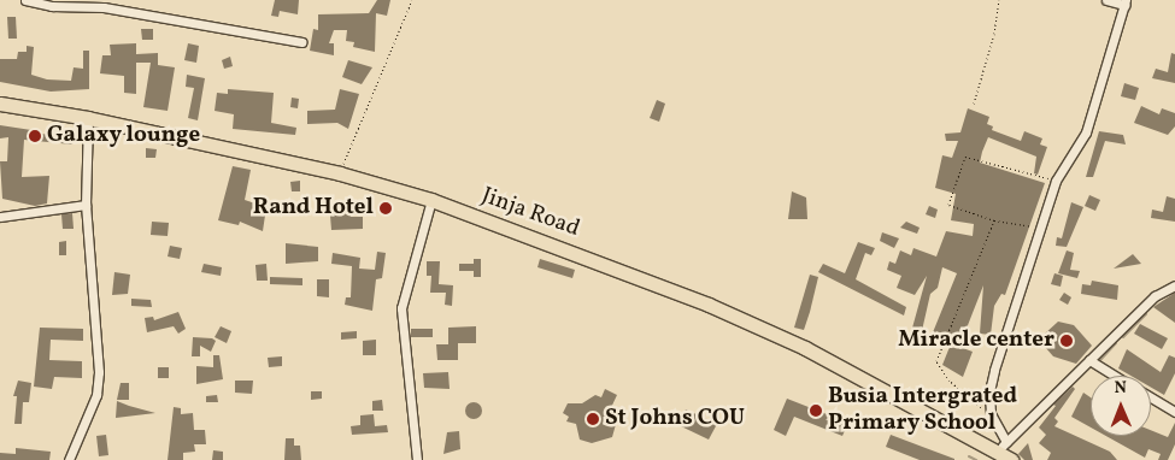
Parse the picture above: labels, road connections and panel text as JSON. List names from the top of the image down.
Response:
{
  "streets": {
    "main road": ["Jinja Road"]
  },
  "places": [
    "Galaxy lounge",
    "Rand Hotel",
    "Miracle center",
    "Busia Intergrated Primary School",
    "St Johns COU"
  ],
  "north": "top"
}
